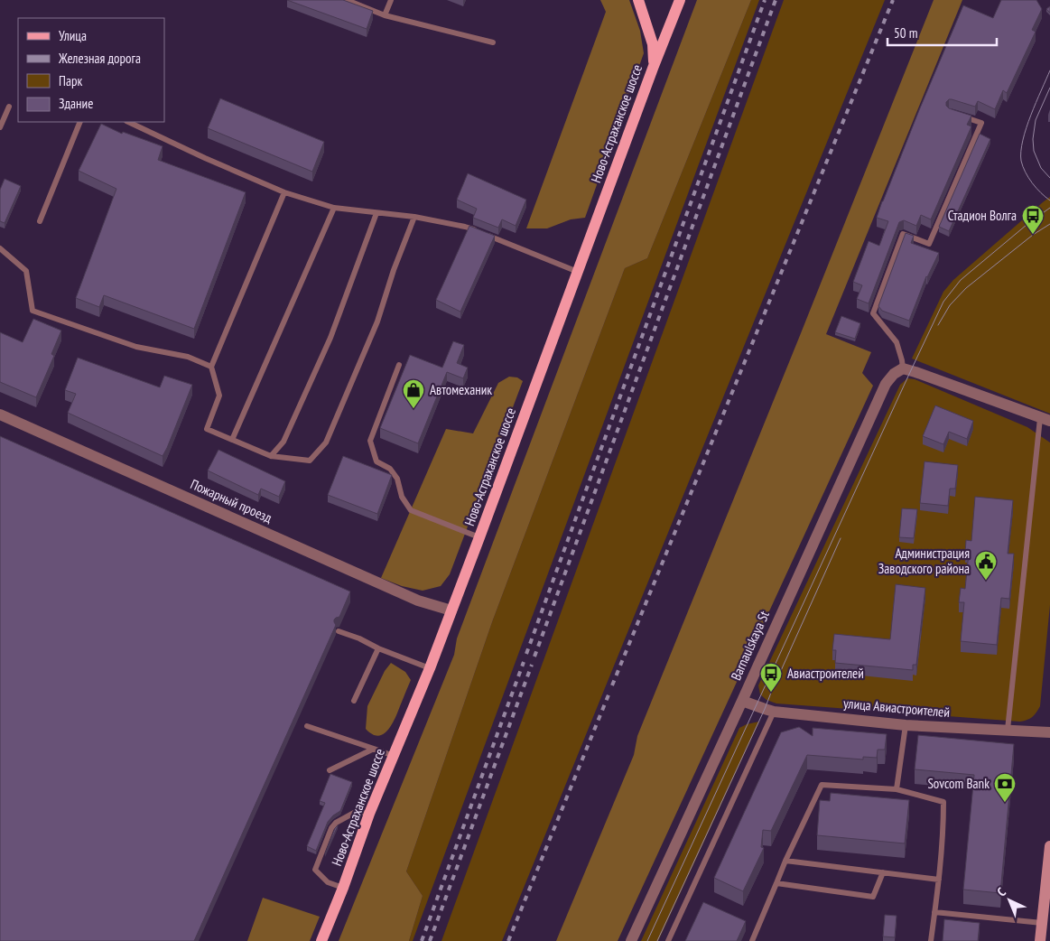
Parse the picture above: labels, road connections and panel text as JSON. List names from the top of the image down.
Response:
{
  "streets": {
    "main road": ["Ново-Астраханское шоссе"],
    "street": ["Пожарный проезд", "Barnaulskaya St", "улица Авиастроителей"]
  },
  "crossings": [
    ["Ново-Астраханское шоссе", "Пожарный проезд"],
    ["Barnaulskaya St", "улица Авиастроителей"]
  ],
  "places": {
    "bus stop": ["Стадион Волга", "Авиастроителей"],
    "shop": ["Автомеханик"],
    "public building": ["Администрация Заводского района"],
    "bank": ["Sovcom Bank"]
  },
  "legend": [
    "Улица",
    "Железная дорога",
    "Парк",
    "Здание"
  ],
  "scale_bar": "50 m",
  "north": "top left"
}
